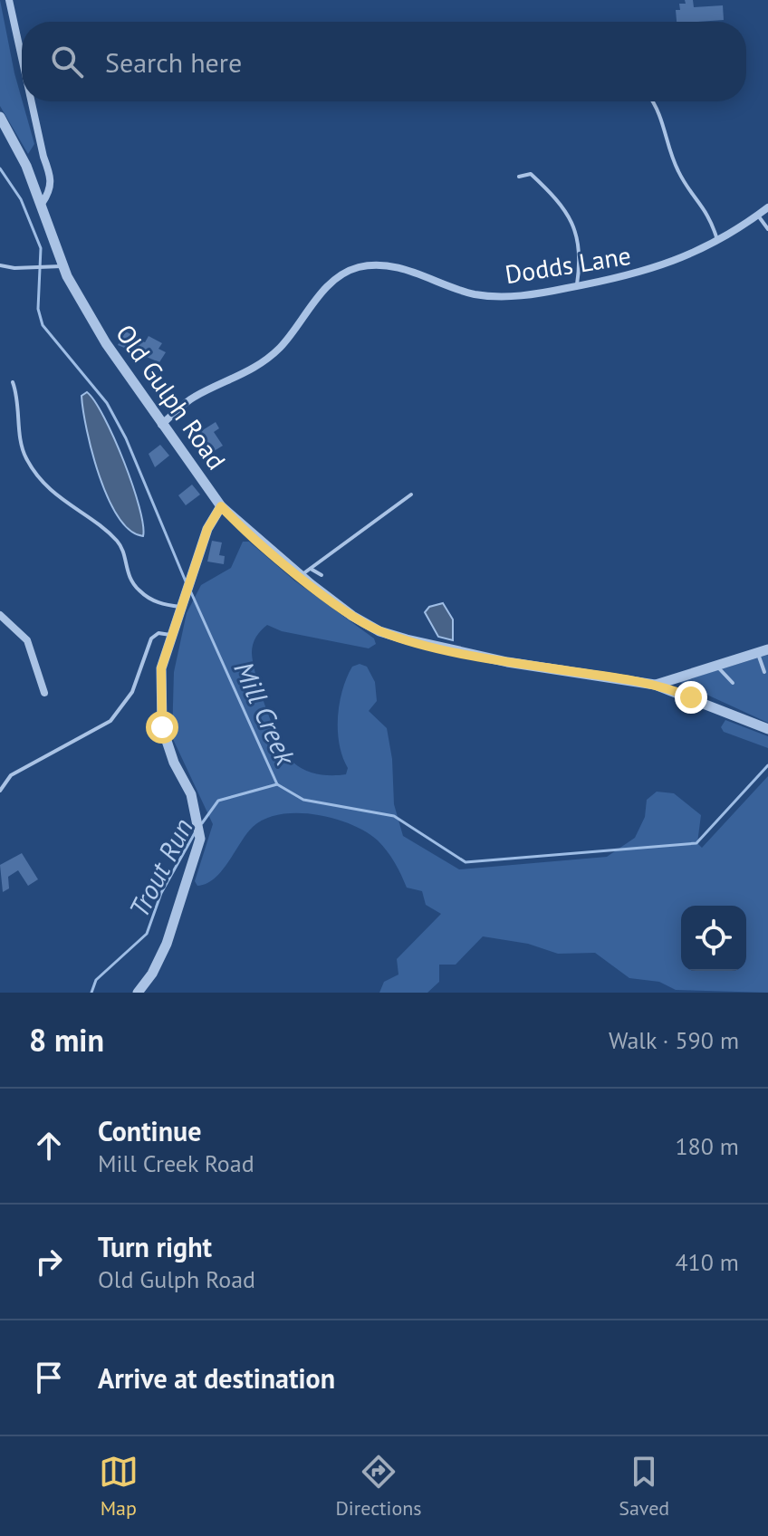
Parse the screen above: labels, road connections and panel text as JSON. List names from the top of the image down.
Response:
{
  "streets": {
    "street": ["Dodds Lane", "Old Gulph Road"]
  },
  "crossings": [
    ["Dodds Lane", "Old Gulph Road"]
  ],
  "water": ["Mill Creek", "Trout Run"],
  "page": {
    "search": "Search here",
    "heading": ["8 min", "Walk · 590 m"],
    "list": [
      ["Continue", "Mill Creek Road", "180 m"],
      ["Turn right", "Old Gulph Road", "410 m"],
      "Arrive at destination"
    ],
    "nav": ["Map", "Directions", "Saved"]
  }
}
